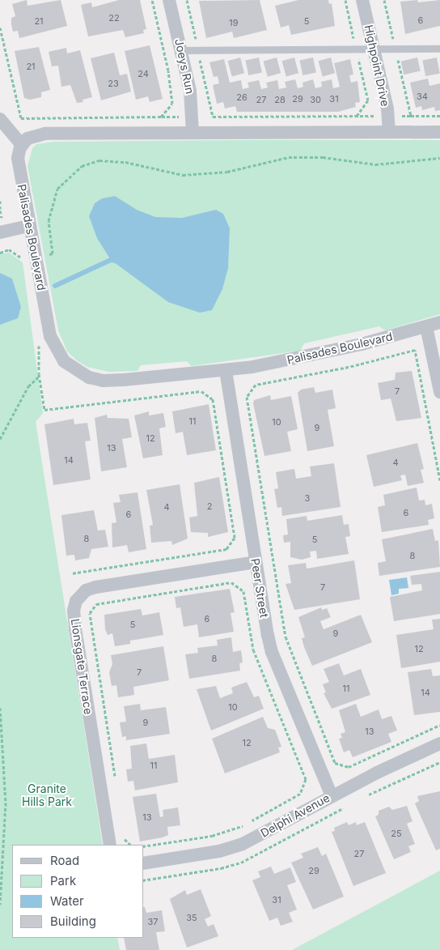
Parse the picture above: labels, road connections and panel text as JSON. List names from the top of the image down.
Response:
{
  "streets": {
    "street": [
      "Highpoint Drive",
      "Joeys Run",
      "Palisades Boulevard",
      "Peer Street",
      "Lionsgate Terrace",
      "Delphi Avenue"
    ]
  },
  "crossings": [
    ["Palisades Boulevard", "Peer Street"],
    ["Peer Street", "Lionsgate Terrace"],
    ["Peer Street", "Delphi Avenue"]
  ],
  "parks": ["Granite Hills Park"],
  "house_numbers": [
    "22",
    "6",
    "21",
    "5",
    "19",
    "21",
    "24",
    "23",
    "34",
    "26",
    "29",
    "31",
    "27",
    "28",
    "30",
    "7",
    "11",
    "10",
    "9",
    "12",
    "13",
    "14",
    "4",
    "3",
    "2",
    "4",
    "6",
    "6",
    "8",
    "5",
    "8",
    "7",
    "6",
    "5",
    "9",
    "12",
    "8",
    "7",
    "11",
    "14",
    "10",
    "9",
    "13",
    "12",
    "11",
    "13",
    "25",
    "27",
    "29",
    "31",
    "35",
    "37"
  ],
  "legend": [
    "Road",
    "Park",
    "Water",
    "Building"
  ]
}
